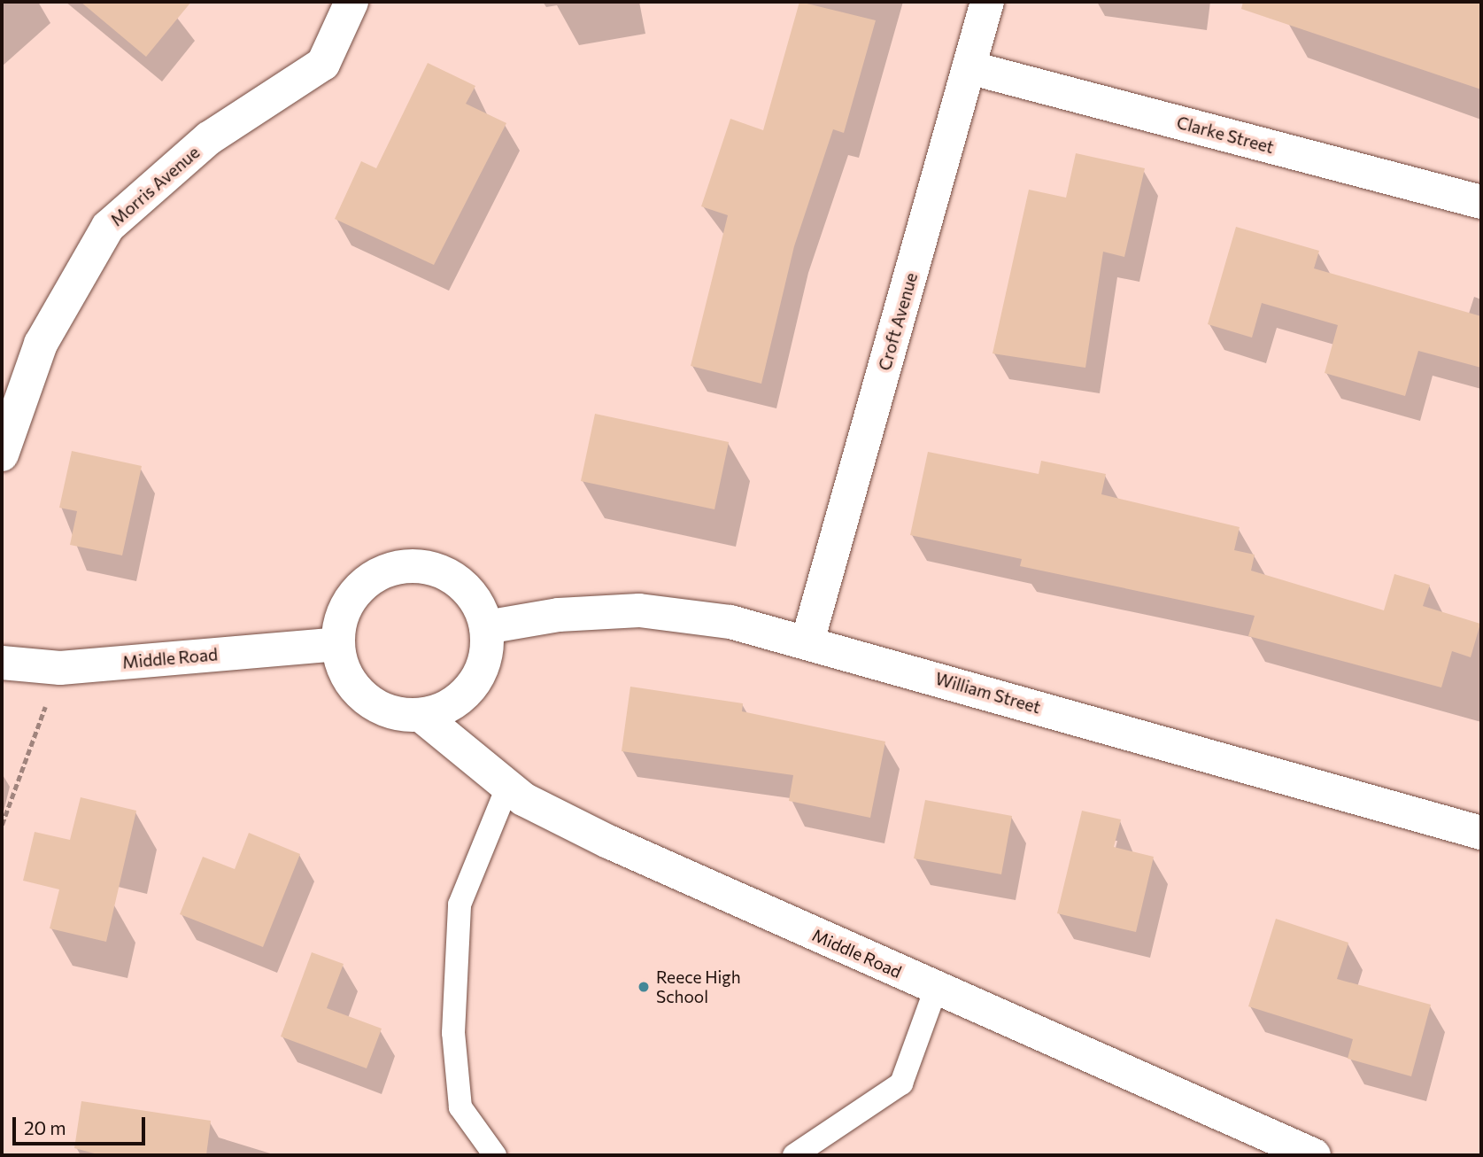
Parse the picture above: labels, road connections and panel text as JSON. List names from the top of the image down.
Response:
{
  "streets": {
    "street": [
      "Clarke Street",
      "Morris Avenue",
      "Croft Avenue",
      "Middle Road",
      "William Street"
    ]
  },
  "crossings": [
    ["Clarke Street", "Croft Avenue"],
    ["Croft Avenue", "William Street"],
    ["Middle Road", "William Street"]
  ],
  "places": ["Reece High School"],
  "scale_bar": "20 m"
}
